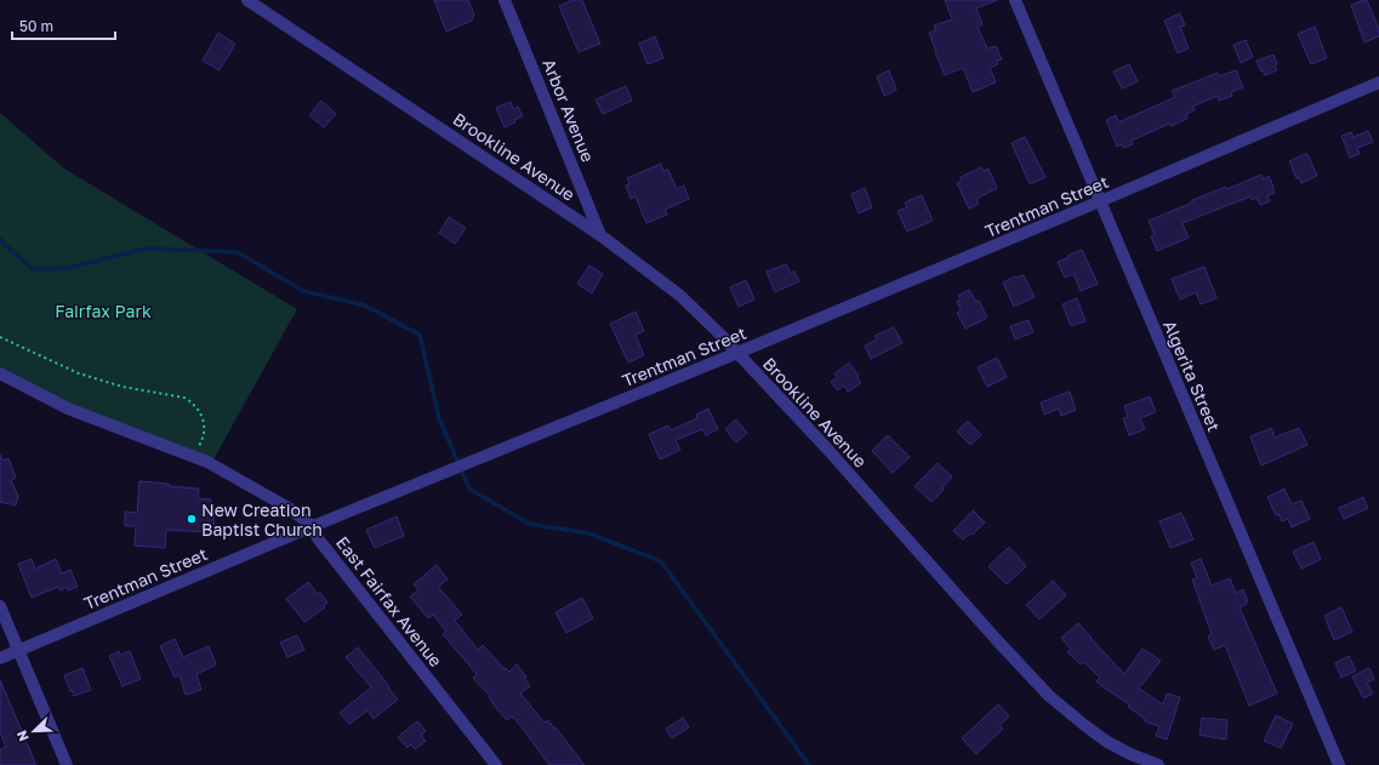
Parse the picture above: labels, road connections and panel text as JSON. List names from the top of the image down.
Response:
{
  "streets": {
    "street": [
      "Arbor Avenue",
      "Brookline Avenue",
      "Trentman Street",
      "Algerita Street",
      "East Fairfax Avenue"
    ]
  },
  "crossings": [
    ["Arbor Avenue", "Brookline Avenue"],
    ["Brookline Avenue", "Trentman Street"],
    ["Trentman Street", "Algerita Street"],
    ["Trentman Street", "East Fairfax Avenue"]
  ],
  "parks": ["Fairfax Park"],
  "places": ["New Creation Baptist Church"],
  "scale_bar": "50 m",
  "north": "bottom left"
}
